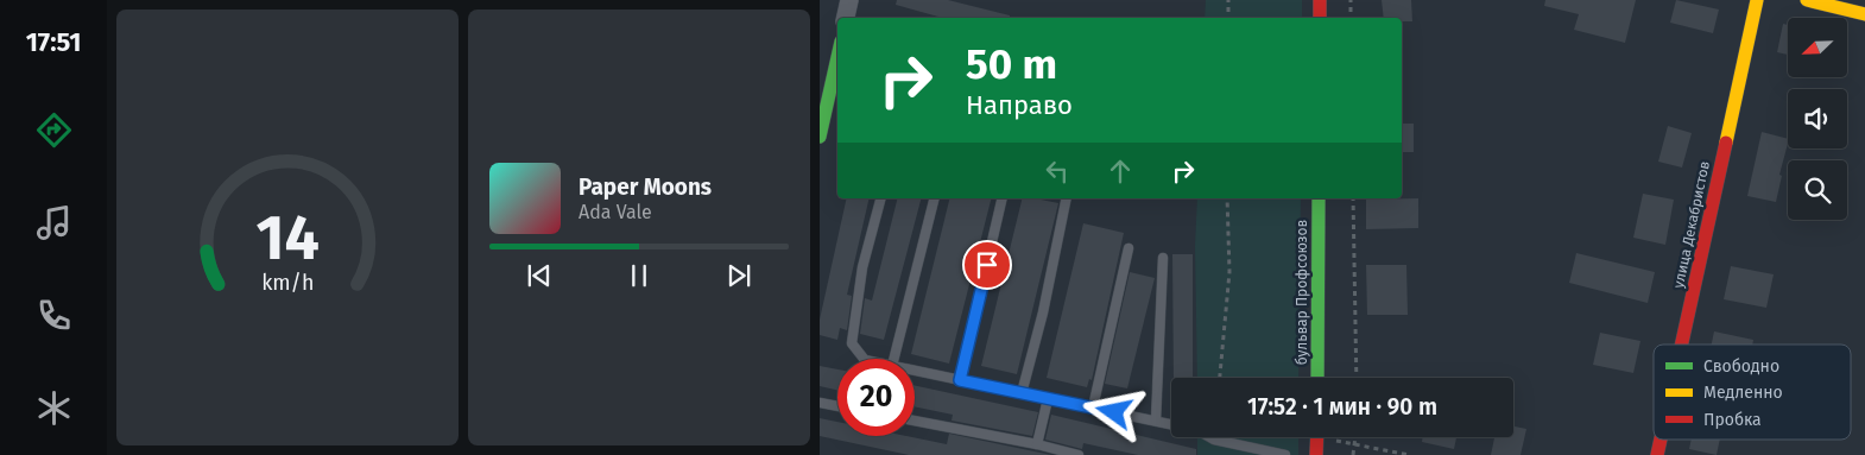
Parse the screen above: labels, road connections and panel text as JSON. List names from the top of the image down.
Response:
{
  "streets": {
    "street": ["улица Декабристов", "бульвар Профсоюзов"]
  },
  "legend": ["Свободно", "Медленно", "Пробка"],
  "north": "bottom left",
  "page": {
    "tabs": "17:51",
    "turn": ["50 m", "Направо"],
    "song": ["Paper Moons", "Ada Vale"],
    "limit": "20",
    "trip": "17:52 · 1 мин · 90 m",
    "gauge": ["14", "km/h"]
  }
}
